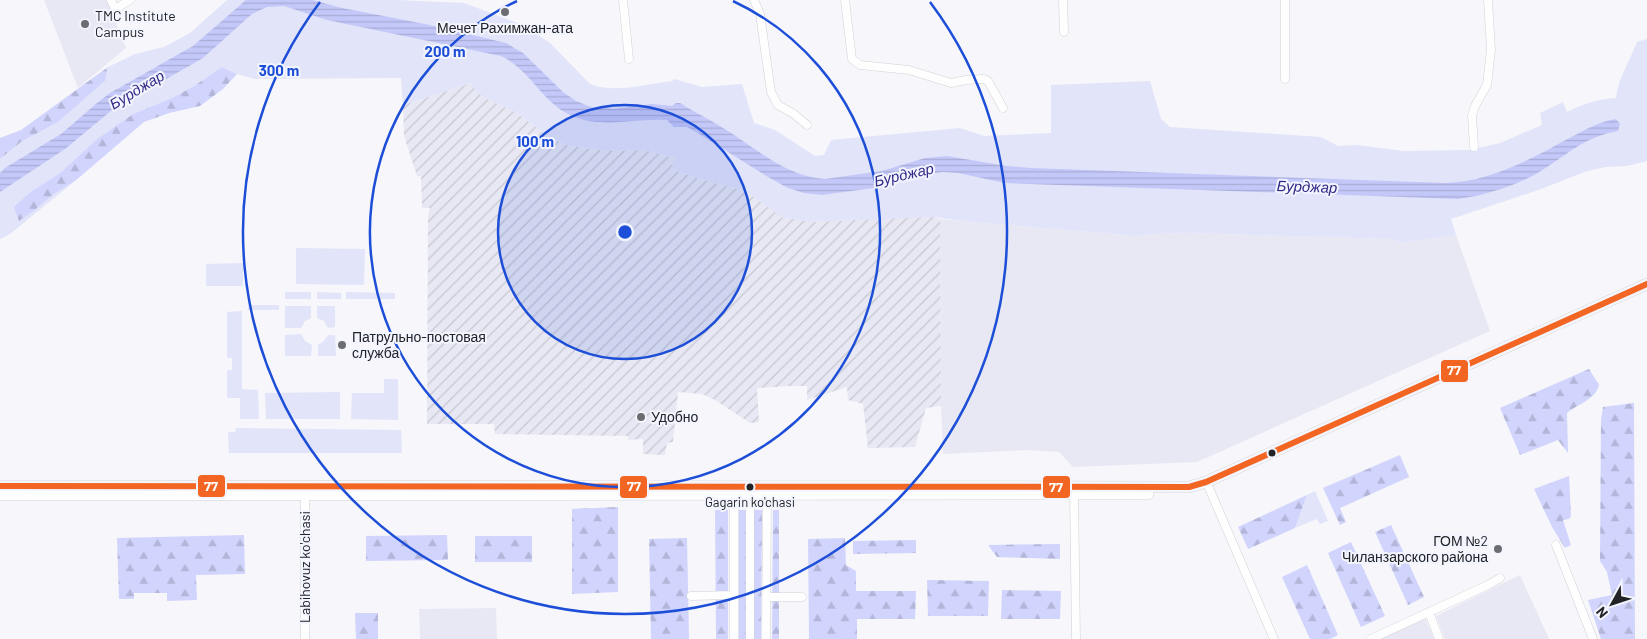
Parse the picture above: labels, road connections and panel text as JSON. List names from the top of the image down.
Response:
{
  "streets": {
    "street": ["Labihovuz ko'chasi"]
  },
  "water": ["Бурджар"],
  "places": [
    "Мечет Рахимжан-ата",
    "TMC Institute Campus",
    "Патрульно-постовая служба",
    "Удобно",
    "Gagarin ko'chasi",
    "ГОМ №2 Чиланзарского района"
  ],
  "lines": ["transit line 77"],
  "north": "bottom left",
  "rings": ["200 m", "300 m", "100 m"]
}
